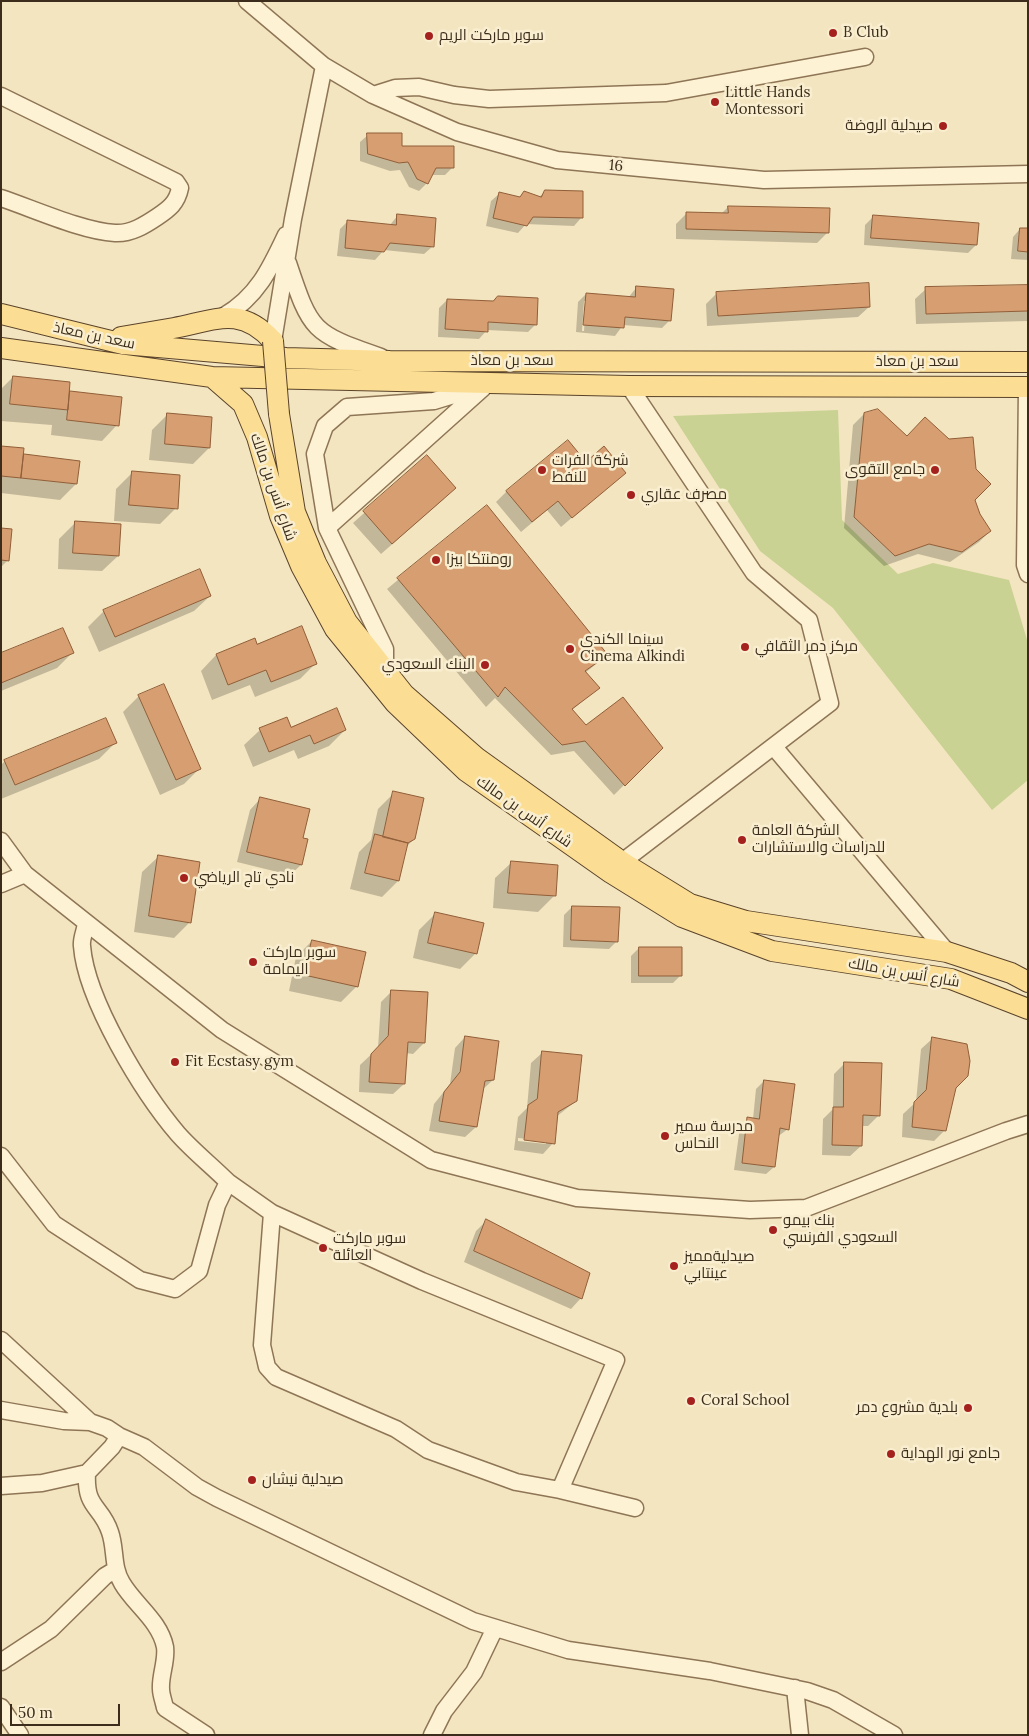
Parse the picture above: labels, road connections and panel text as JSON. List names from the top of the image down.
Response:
{
  "streets": {
    "main road": ["سعد بن معاذ", "شارع أنس بن مالك"],
    "street": ["16"]
  },
  "crossings": [
    ["سعد بن معاذ", "شارع أنس بن مالك"]
  ],
  "places": [
    "B Club",
    "سوبر ماركت الريم",
    "Little Hands Montessori",
    "صيدلية الروضة",
    "شركة الفرات للنفط",
    "جامع التقوى",
    "مصرف عقاري",
    "رومنتكا بيزا",
    "مركز دمر الثقافي",
    "سينما الكندي Cinema Alkindi",
    "البنك السعودي",
    "الشركة العامة للدراسات والاستشارات",
    "نادي تاج الرياضي",
    "سوبر ماركت اليمامة",
    "Fit Ecstasy gym",
    "مدرسة سمير النحاس",
    "بنك بيمو السعودي الفرنسي",
    "سوبر ماركت العائلة",
    "صيدليةمميز عينتابي",
    "Coral School",
    "بلدية مشروع دمر",
    "جامع نور الهداية",
    "صيدلية نيشان"
  ],
  "scale_bar": "50 m"
}
